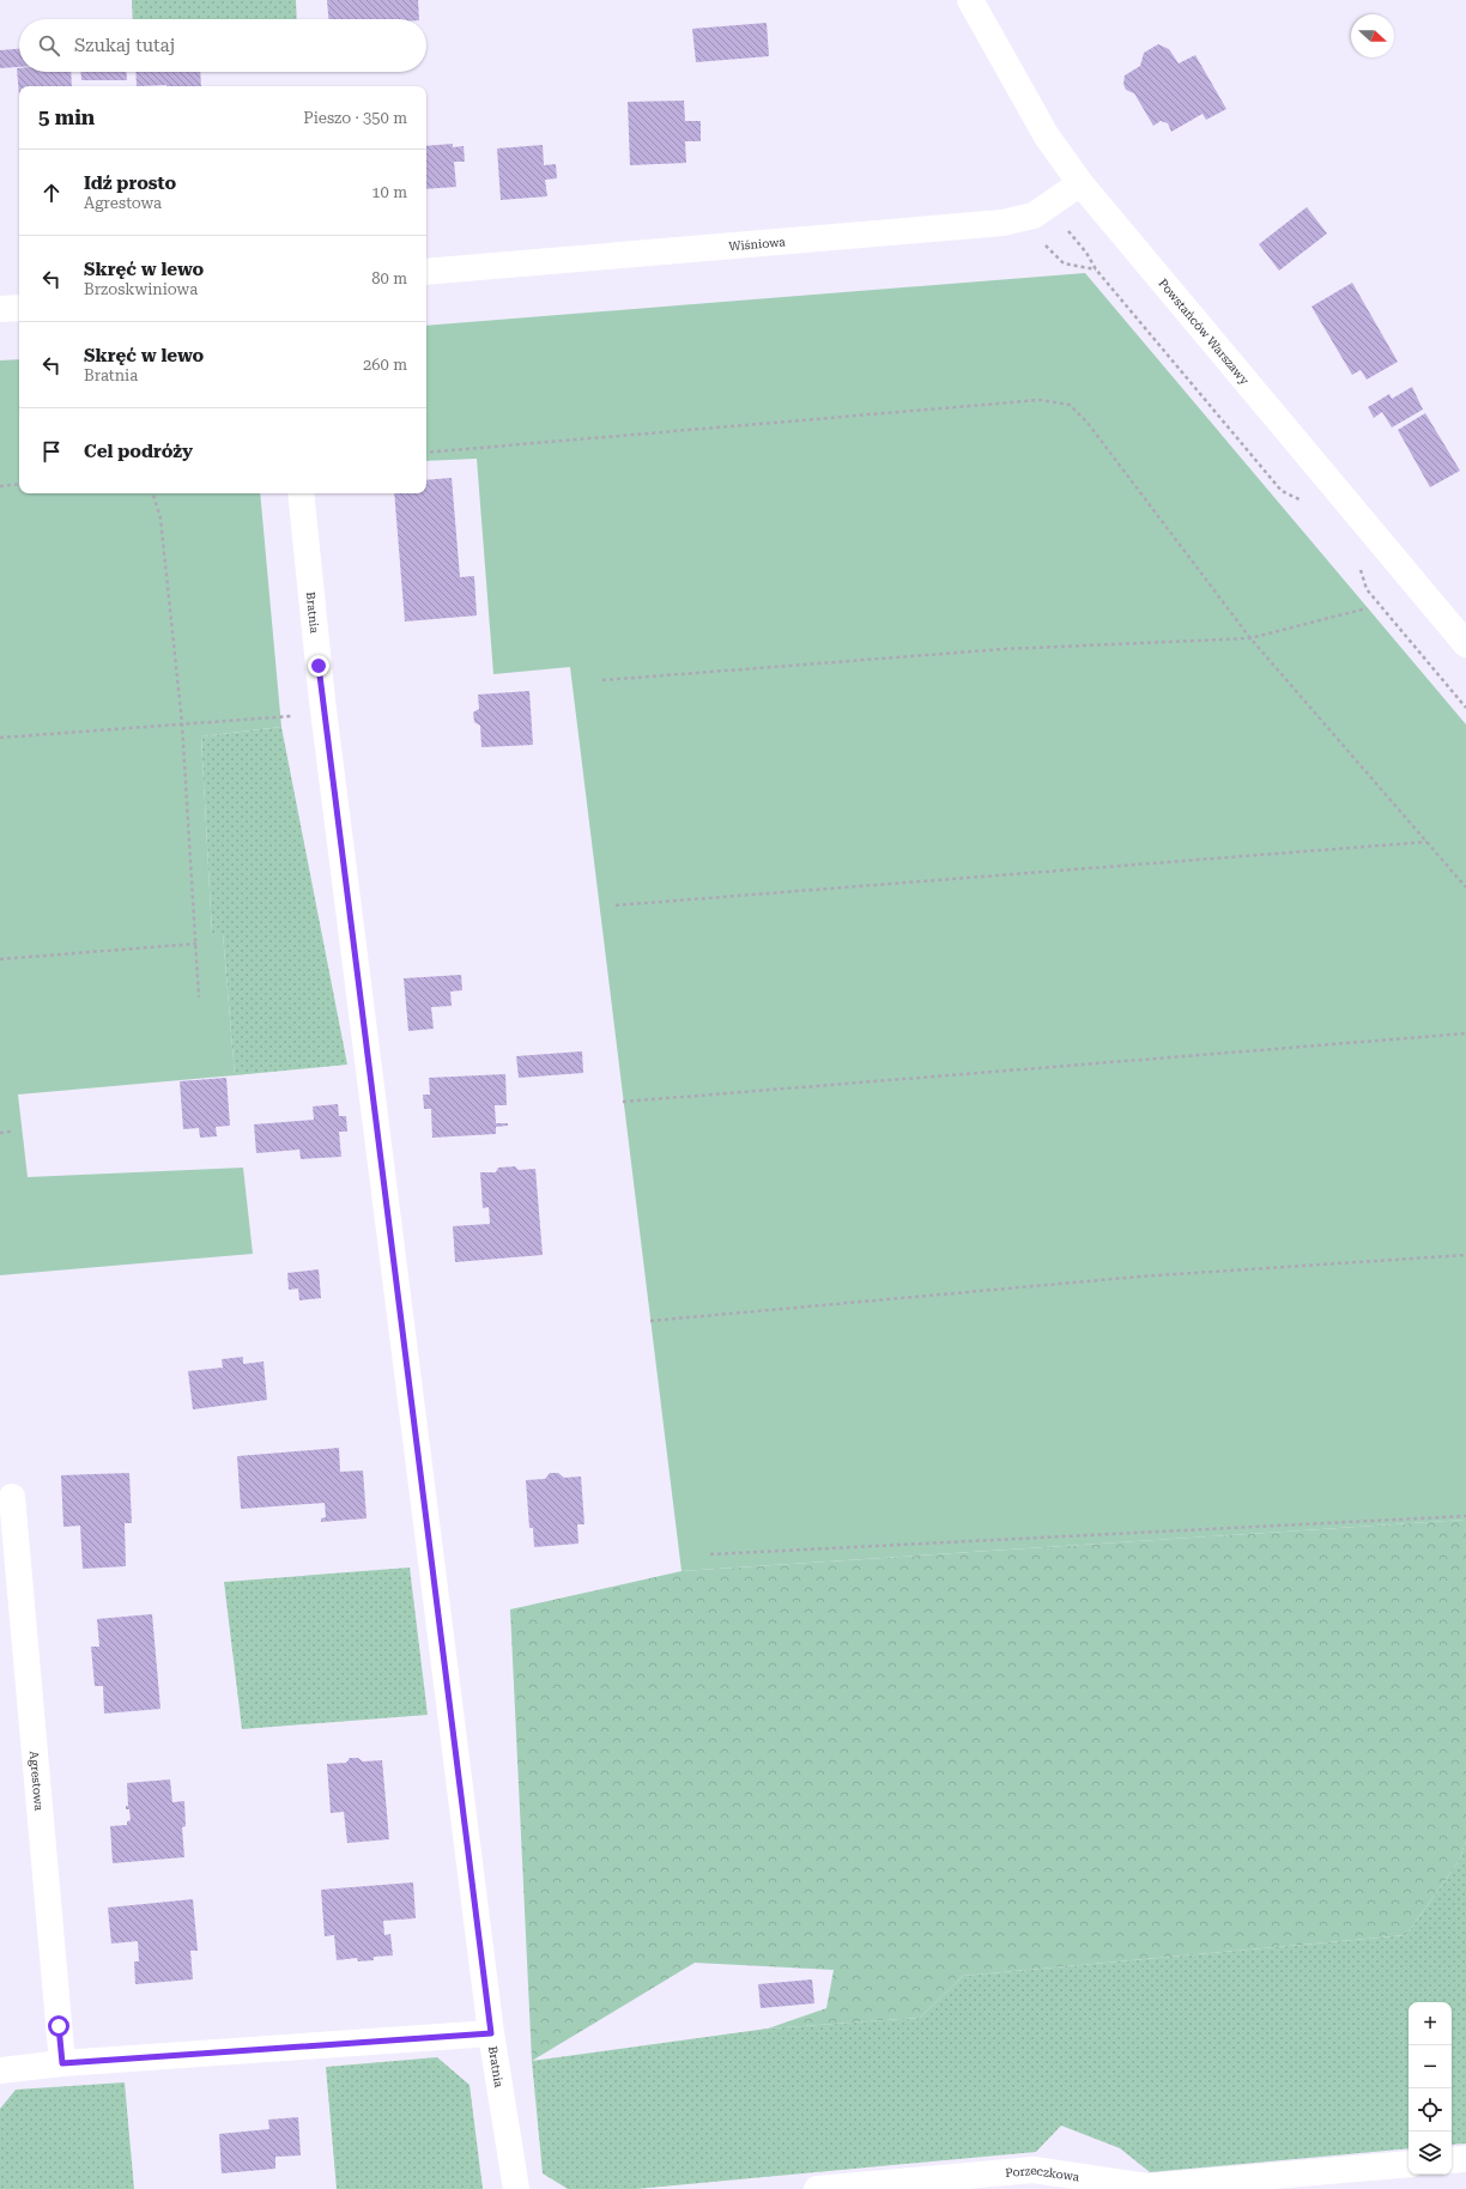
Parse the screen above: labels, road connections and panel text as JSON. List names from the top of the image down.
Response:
{
  "streets": {
    "street": [
      "Wiśniowa",
      "Powstańców Warszawy",
      "Bratnia",
      "Agrestowa",
      "Porzeczkowa"
    ]
  },
  "crossings": [
    ["Wiśniowa", "Powstańców Warszawy"]
  ],
  "north": "right",
  "page": {
    "search": "Szukaj tutaj",
    "heading": ["5 min", "Pieszo · 350 m"],
    "list": [
      ["Idź prosto", "Agrestowa", "10 m"],
      ["Skręć w lewo", "Brzoskwiniowa", "80 m"],
      ["Skręć w lewo", "Bratnia", "260 m"],
      "Cel podróży"
    ],
    "map_buttons": ["+", "−"]
  }
}
